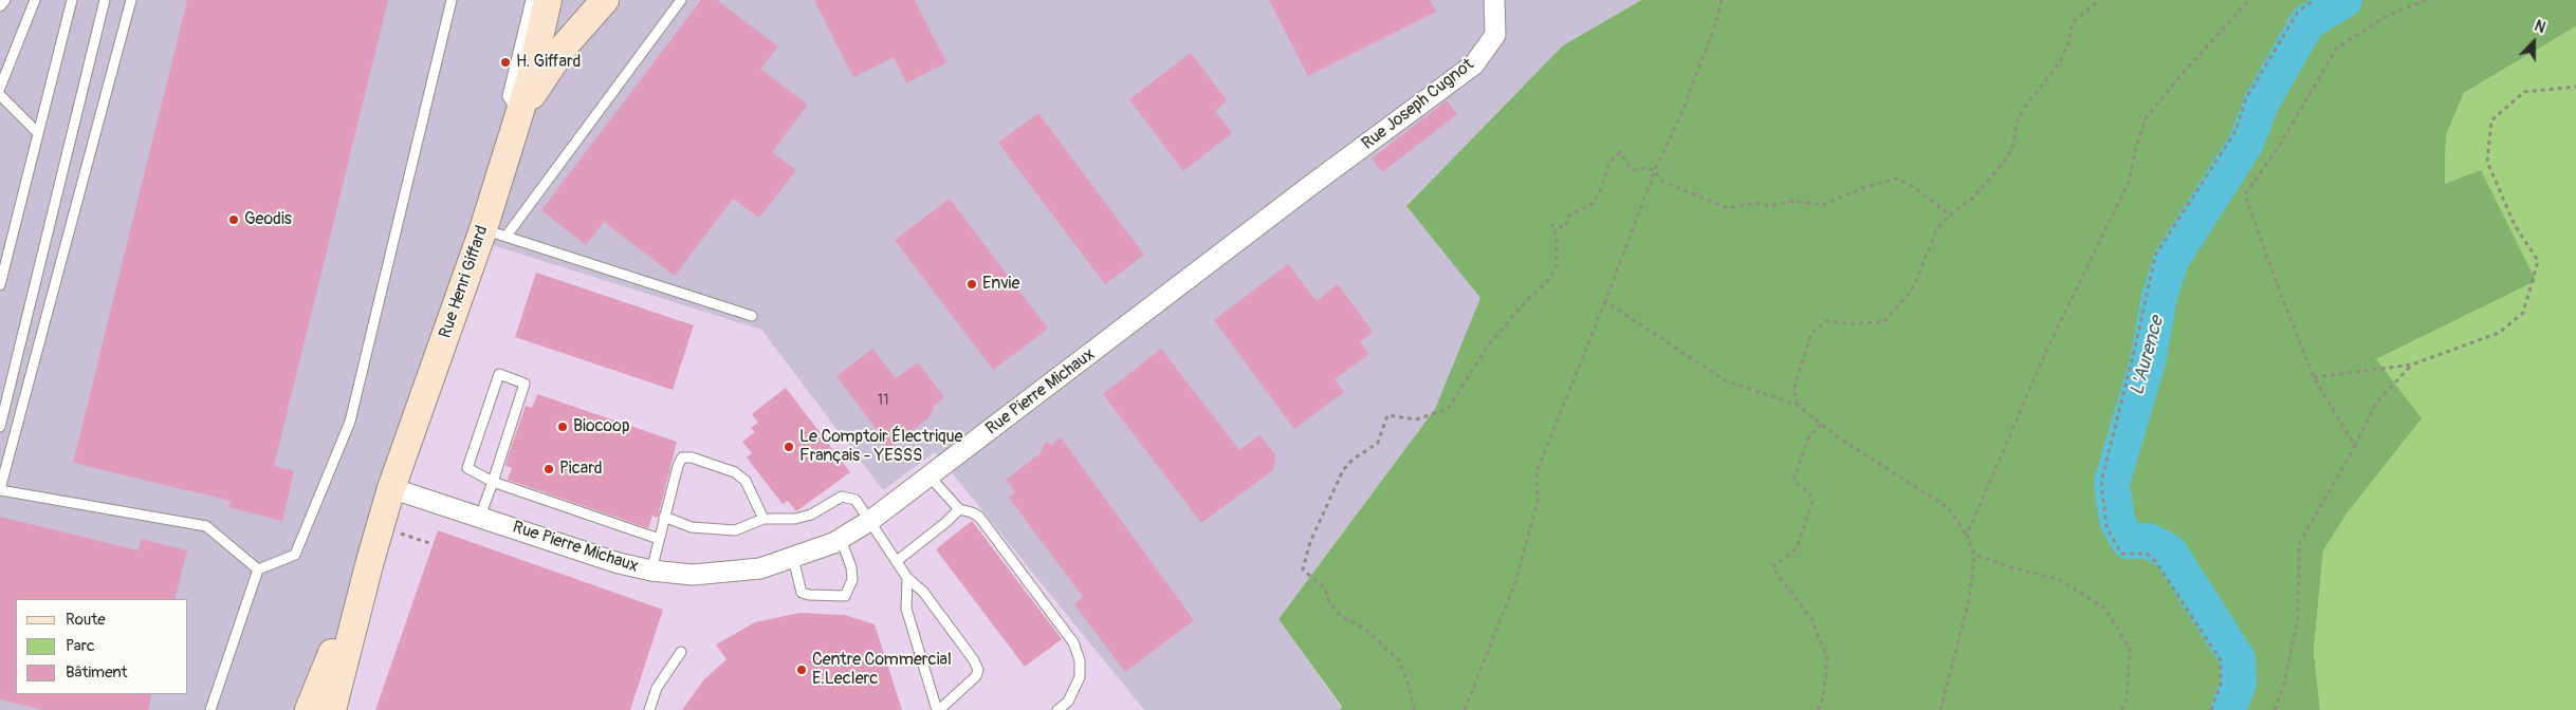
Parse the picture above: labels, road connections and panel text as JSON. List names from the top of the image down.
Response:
{
  "streets": {
    "street": ["Rue Joseph Cugnot", "Rue Henri Giffard", "Rue Pierre Michaux"]
  },
  "crossings": [
    ["Rue Joseph Cugnot", "Rue Pierre Michaux"],
    ["Rue Henri Giffard", "Rue Pierre Michaux"]
  ],
  "water": ["L'Aurence"],
  "places": [
    "H. Giffard",
    "Geodis",
    "Envie",
    "Biocoop",
    "Le Comptoir Électrique Français - YESSS",
    "Picard",
    "Centre Commercial E.Leclerc"
  ],
  "house_numbers": ["11"],
  "legend": ["Route", "Parc", "Bâtiment"],
  "north": "top"
}
